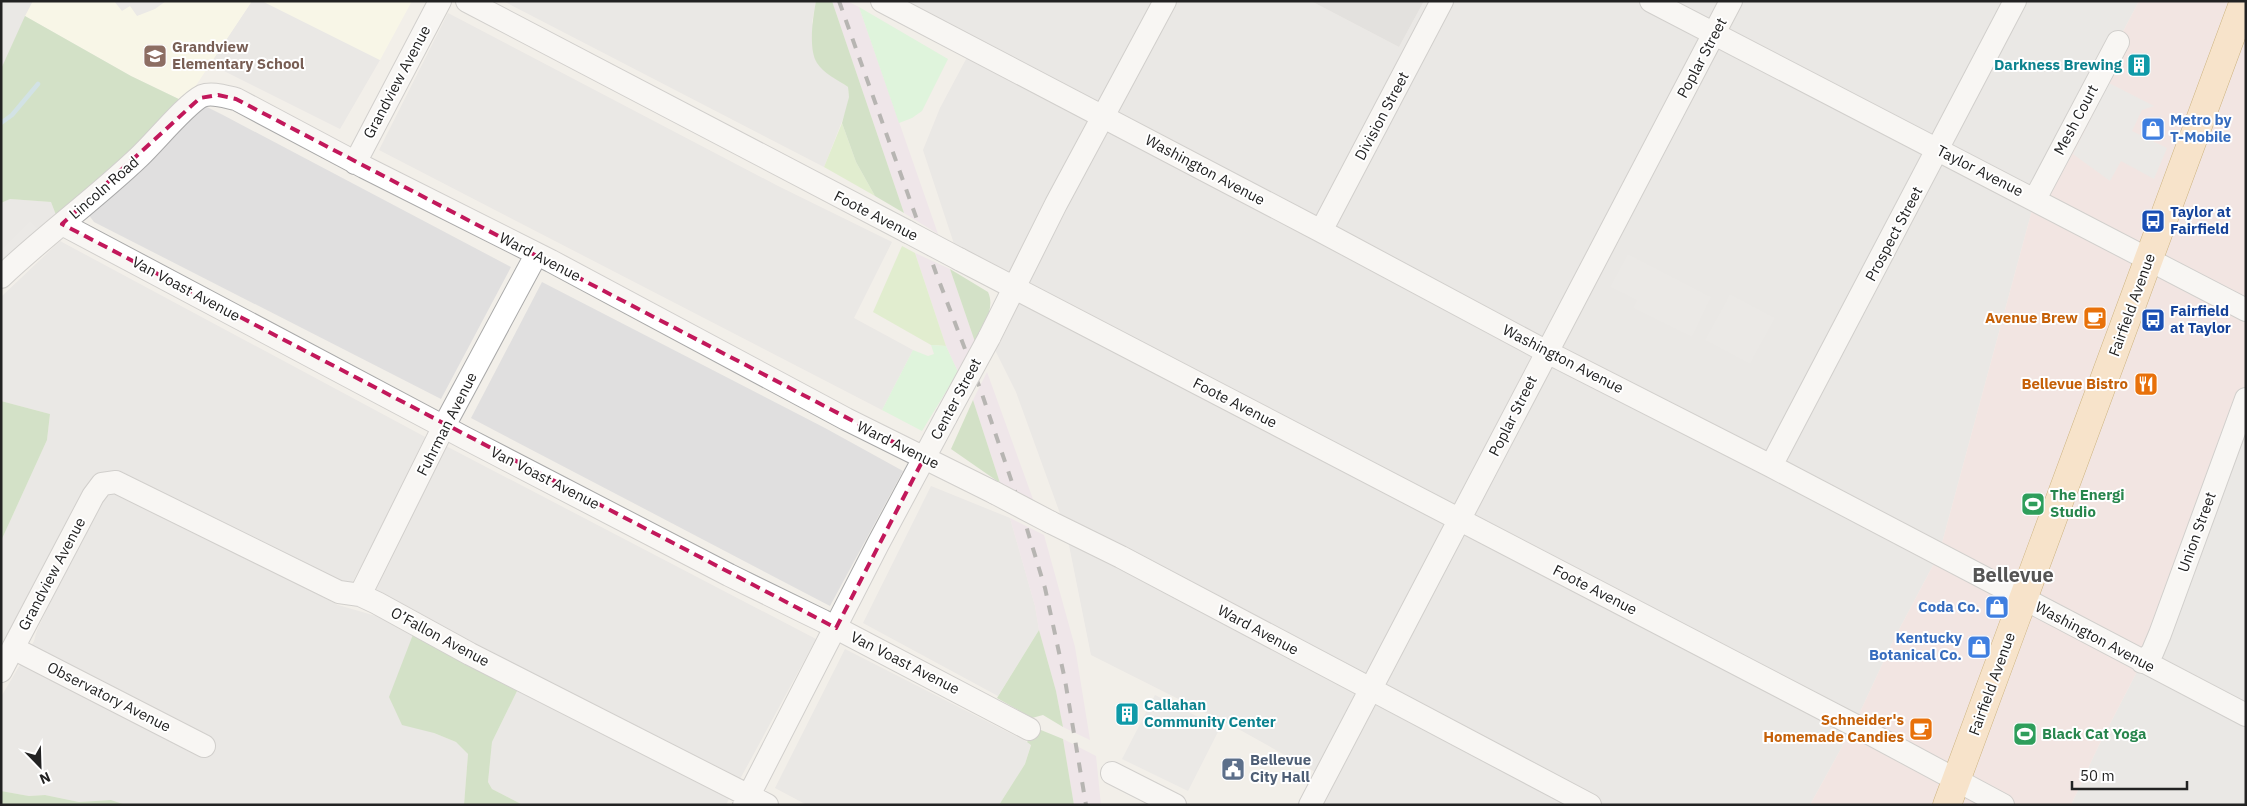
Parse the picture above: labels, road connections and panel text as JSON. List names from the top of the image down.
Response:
{
  "streets": {
    "main road": ["Fairfield Avenue"],
    "street": [
      "Poplar Street",
      "Grandview Avenue",
      "Division Street",
      "Mesh Court",
      "Washington Avenue",
      "Taylor Avenue",
      "Lincoln Road",
      "Foote Avenue",
      "Prospect Street",
      "Ward Avenue",
      "Van Voast Avenue",
      "Center Street",
      "Fuhrman Avenue",
      "Union Street",
      "O’Fallon Avenue",
      "Observatory Avenue"
    ]
  },
  "crossings": [
    ["Poplar Street", "Washington Avenue"],
    ["Poplar Street", "Taylor Avenue"],
    ["Poplar Street", "Foote Avenue"],
    ["Poplar Street", "Ward Avenue"],
    ["Grandview Avenue", "Ward Avenue"],
    ["Grandview Avenue", "O’Fallon Avenue"],
    ["Grandview Avenue", "Observatory Avenue"],
    ["Division Street", "Washington Avenue"],
    ["Mesh Court", "Taylor Avenue"],
    ["Washington Avenue", "Prospect Street"],
    ["Washington Avenue", "Fairfield Avenue"],
    ["Washington Avenue", "Center Street"],
    ["Washington Avenue", "Union Street"],
    ["Taylor Avenue", "Prospect Street"],
    ["Taylor Avenue", "Fairfield Avenue"],
    ["Lincoln Road", "Ward Avenue"],
    ["Lincoln Road", "Van Voast Avenue"],
    ["Foote Avenue", "Fairfield Avenue"],
    ["Foote Avenue", "Center Street"],
    ["Ward Avenue", "Center Street"],
    ["Ward Avenue", "Fuhrman Avenue"],
    ["Van Voast Avenue", "Center Street"],
    ["Van Voast Avenue", "Fuhrman Avenue"],
    ["Center Street", "O’Fallon Avenue"],
    ["Fuhrman Avenue", "O’Fallon Avenue"]
  ],
  "districts": ["Bellevue"],
  "places": {
    "school or university": ["Grandview Elementary School"],
    "building": ["Darkness Brewing", "Callahan Community Center"],
    "shop": ["Metro by T-Mobile", "Coda Co.", "Kentucky Botanical Co."],
    "bus stop": ["Taylor at Fairfield", "Fairfield at Taylor"],
    "cafe": ["Avenue Brew", "Schneider's Homemade Candies"],
    "restaurant": ["Bellevue Bistro"],
    "sports": ["The Energi Studio", "Black Cat Yoga"],
    "public building": ["Bellevue City Hall"]
  },
  "scale_bar": "50 m",
  "north": "bottom right"
}
